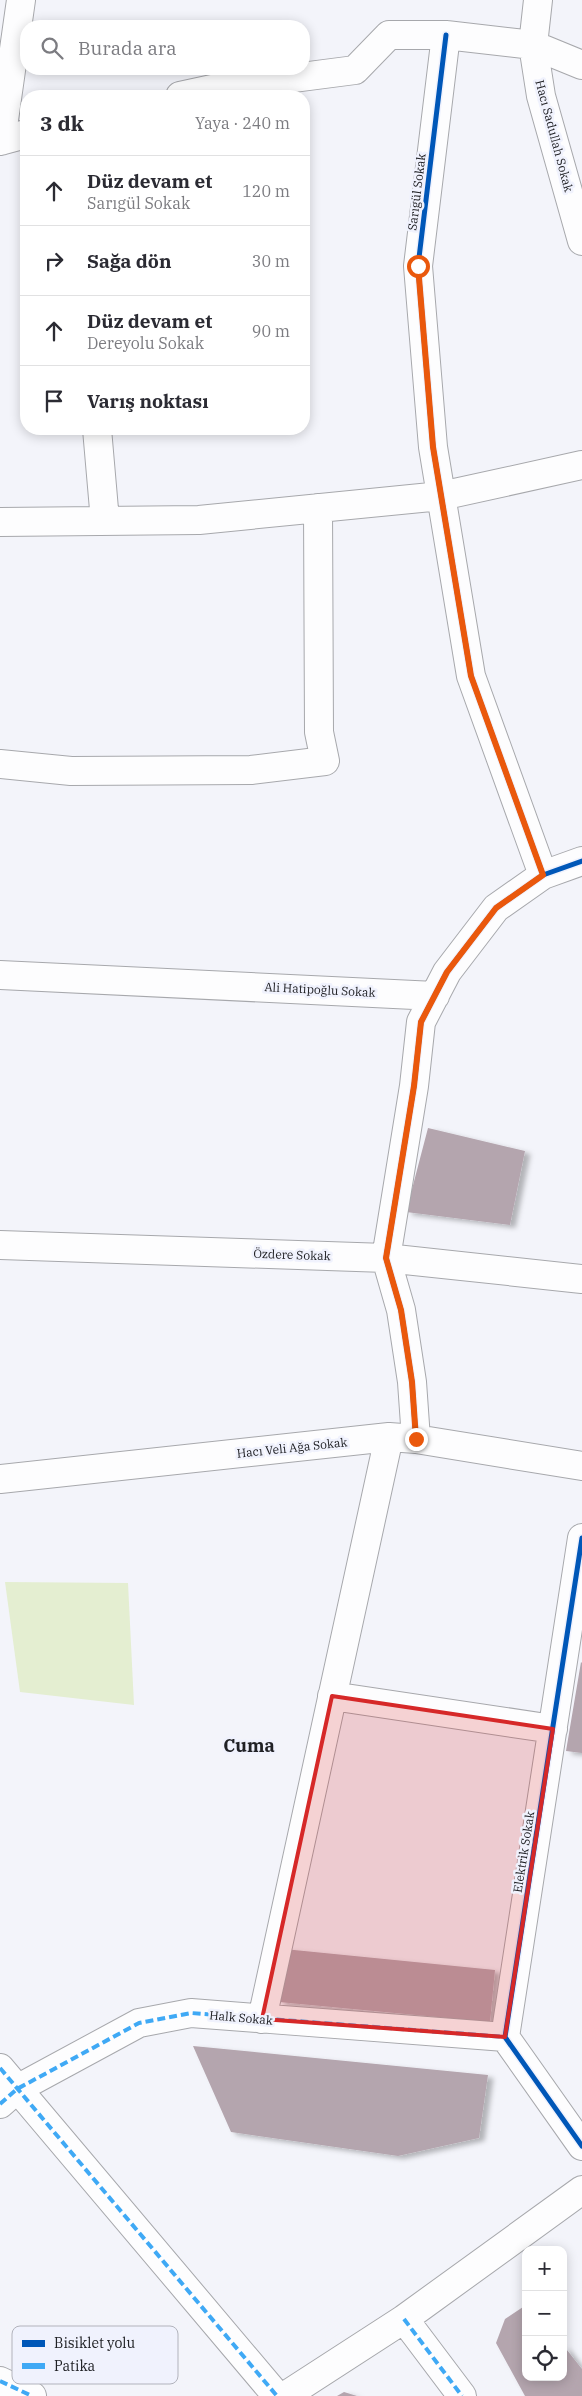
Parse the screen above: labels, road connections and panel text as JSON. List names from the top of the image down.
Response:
{
  "streets": {
    "street": [
      "Hacı Sadullah Sokak",
      "Sarıgül Sokak",
      "Ali Hatipoğlu Sokak",
      "Özdere Sokak",
      "Hacı Veli Ağa Sokak",
      "Elektrik Sokak",
      "Halk Sokak"
    ]
  },
  "crossings": [
    ["Elektrik Sokak", "Halk Sokak"]
  ],
  "districts": ["Cuma"],
  "legend": ["Bisiklet yolu", "Patika"],
  "page": {
    "search": "Burada ara",
    "heading": ["3 dk", "Yaya · 240 m"],
    "list": [
      ["Düz devam et", "Sarıgül Sokak", "120 m"],
      ["Sağa dön", "30 m"],
      ["Düz devam et", "Dereyolu Sokak", "90 m"],
      "Varış noktası"
    ],
    "map_buttons": ["+", "−"]
  }
}
